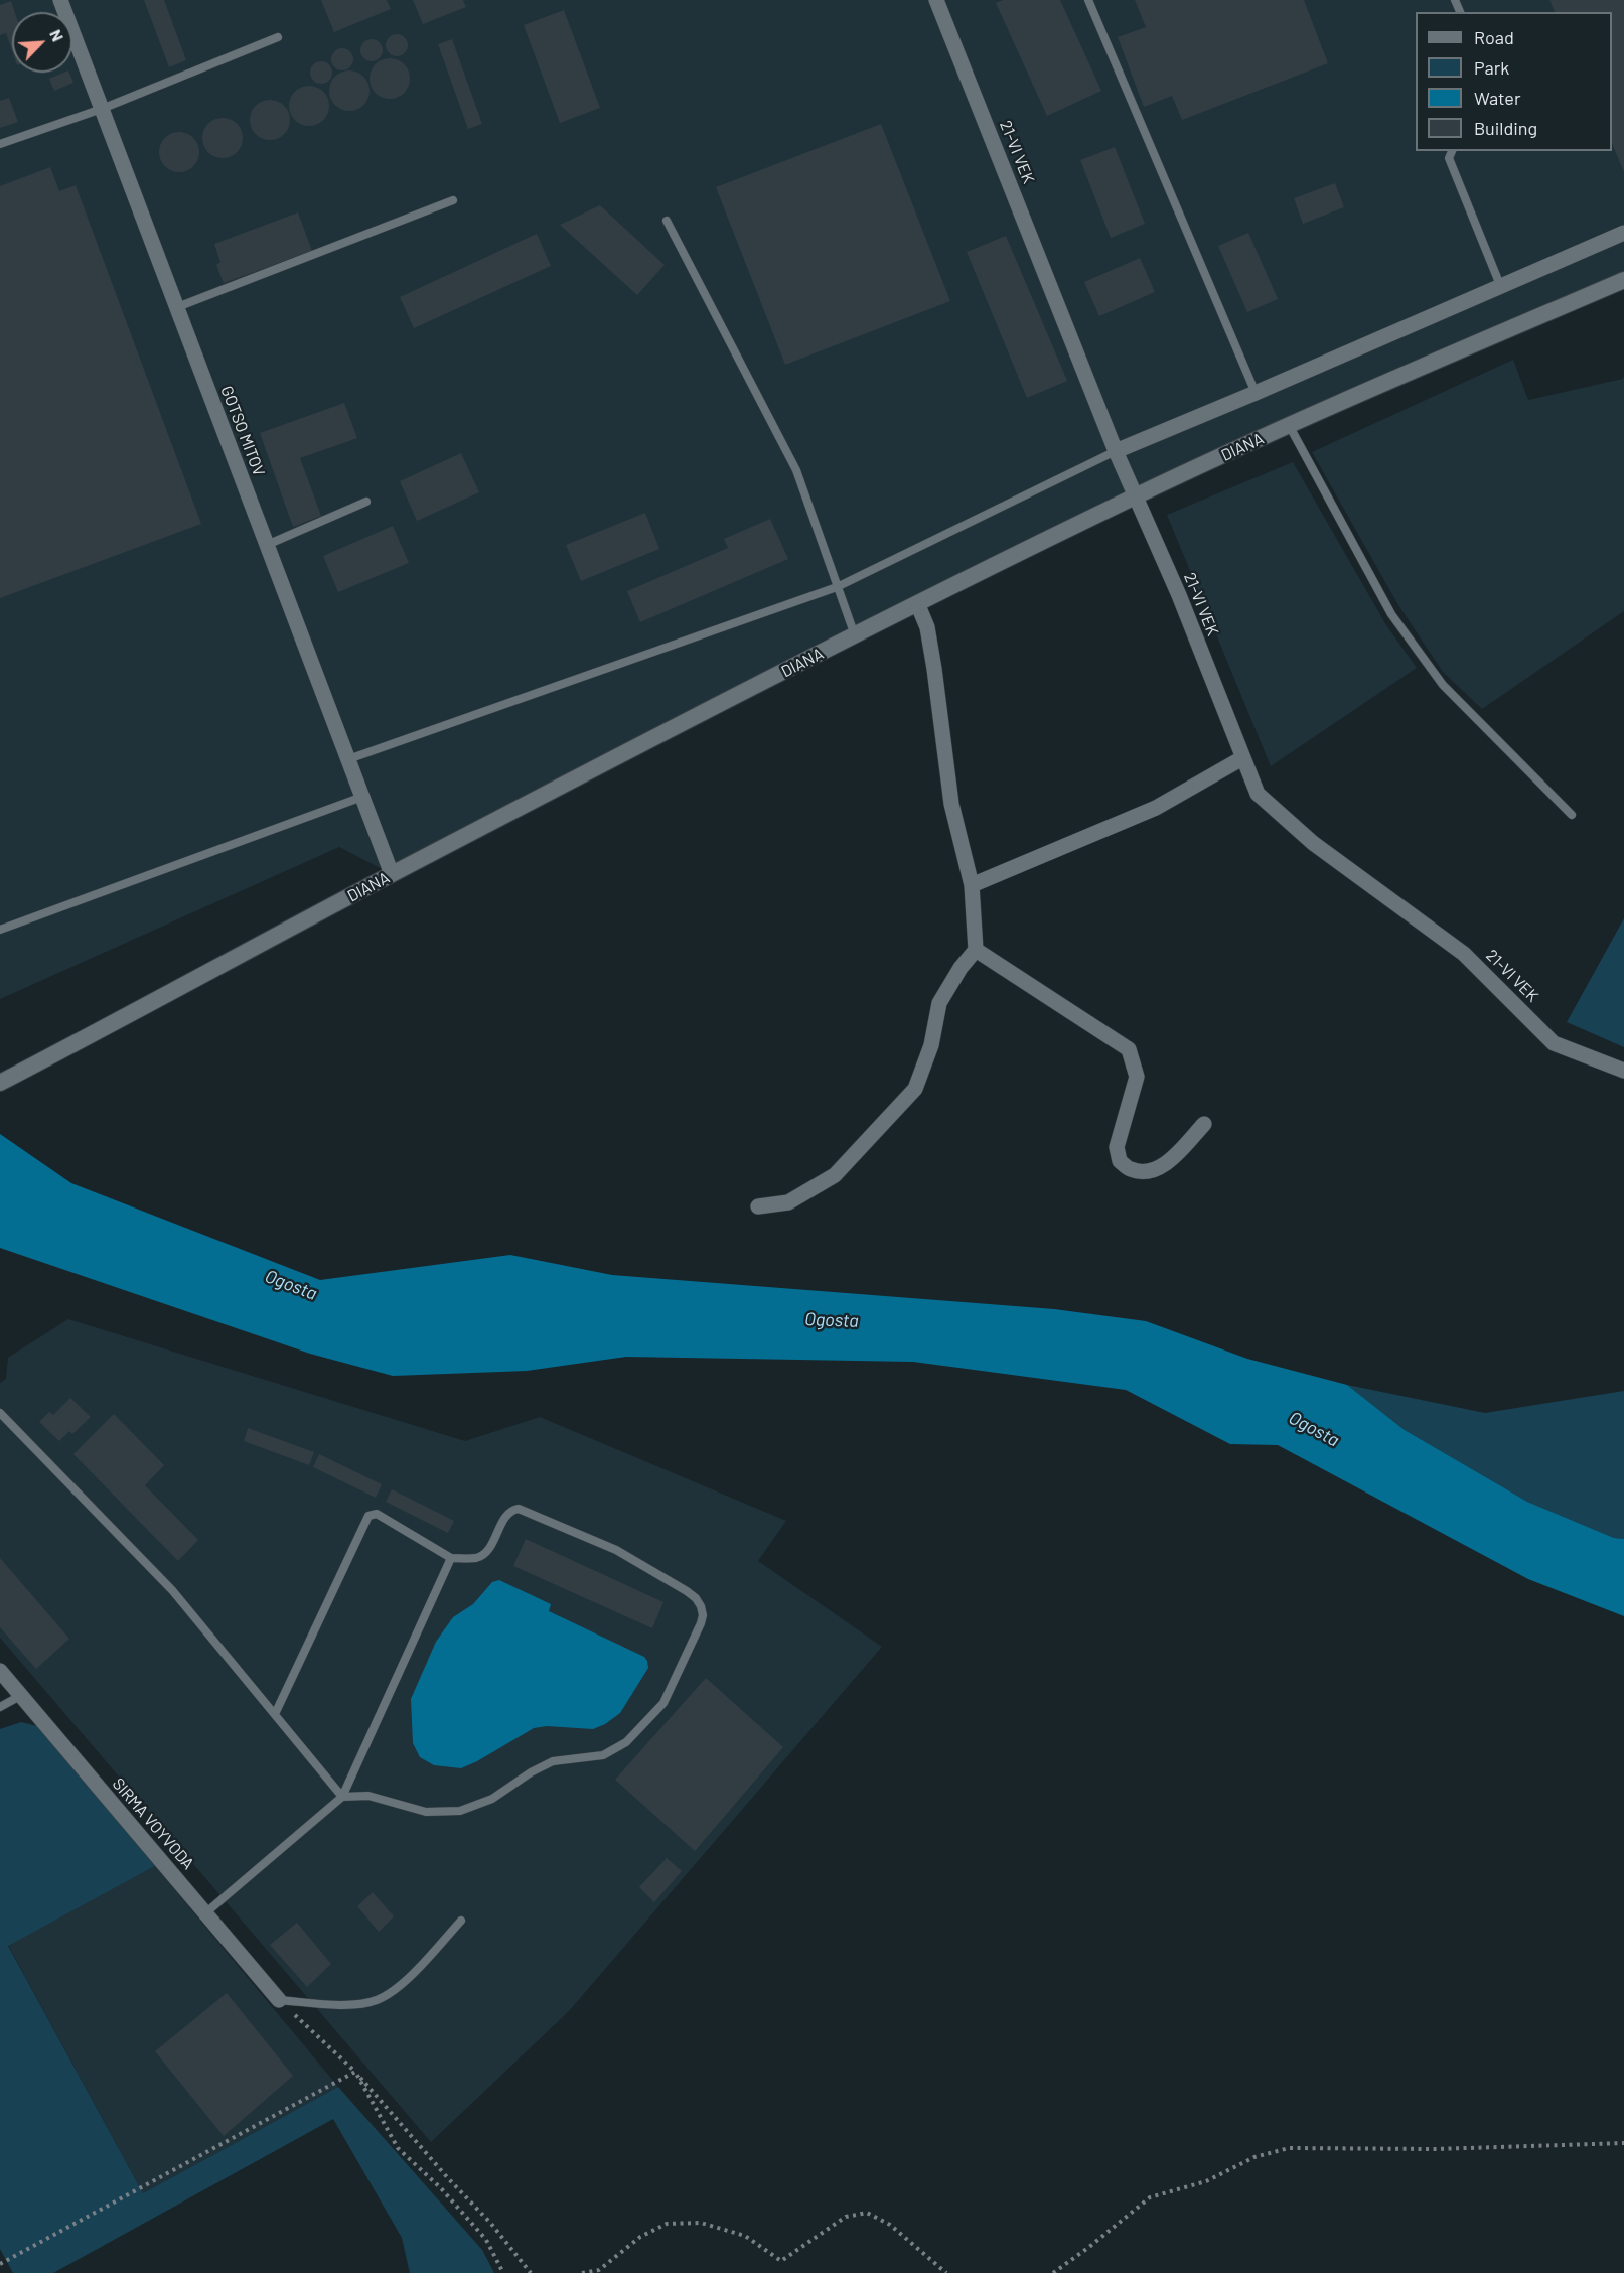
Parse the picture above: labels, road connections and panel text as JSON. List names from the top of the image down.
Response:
{
  "streets": {
    "main road": ["DIANA"],
    "street": ["21-VI VEK", "GOTSO MITOV", "SIRMA VOYVODA"]
  },
  "crossings": [
    ["21-VI VEK", "DIANA"],
    ["GOTSO MITOV", "DIANA"]
  ],
  "water": ["Ogosta"],
  "legend": [
    "Road",
    "Park",
    "Water",
    "Building"
  ],
  "north": "top right"
}
